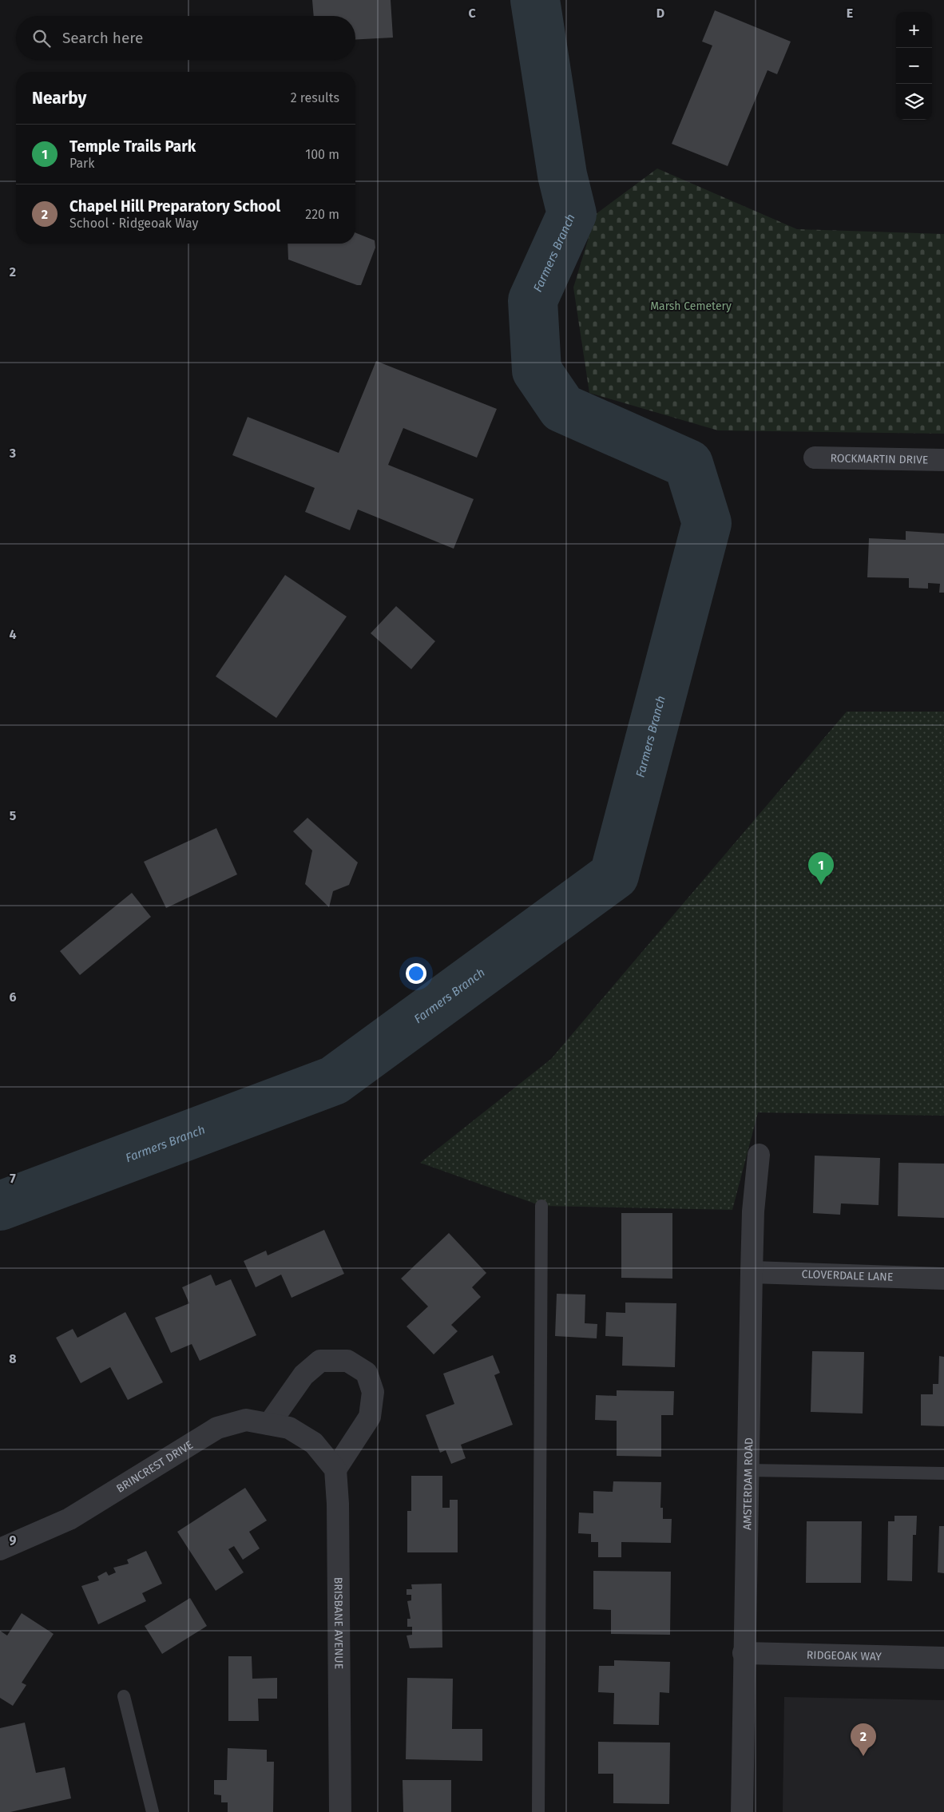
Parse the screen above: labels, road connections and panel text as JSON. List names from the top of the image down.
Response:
{
  "streets": {
    "street": [
      "ROCKMARTIN DRIVE",
      "CLOVERDALE LANE",
      "BRINCREST DRIVE",
      "AMSTERDAM ROAD",
      "BRISBANE AVENUE",
      "RIDGEOAK WAY"
    ]
  },
  "crossings": [
    ["CLOVERDALE LANE", "AMSTERDAM ROAD"],
    ["BRINCREST DRIVE", "BRISBANE AVENUE"],
    ["AMSTERDAM ROAD", "RIDGEOAK WAY"]
  ],
  "water": ["Farmers Branch"],
  "parks": ["Marsh Cemetery"],
  "page": {
    "map_buttons": ["+", "−"],
    "search": "Search here",
    "heading": ["Nearby", "2 results"],
    "list": [
      {
        "mark": "1",
        "name": "Temple Trails Park",
        "note": "Park",
        "value": "100 m"
      },
      {
        "mark": "2",
        "name": "Chapel Hill Preparatory School",
        "note": "School · Ridgeoak Way",
        "value": "220 m"
      }
    ],
    "pins": ["1", "2"]
  },
  "grid": {
    "columns": ["C", "D", "E"],
    "rows": [
      "2",
      "3",
      "4",
      "5",
      "6",
      "7",
      "8",
      "9"
    ]
  }
}
